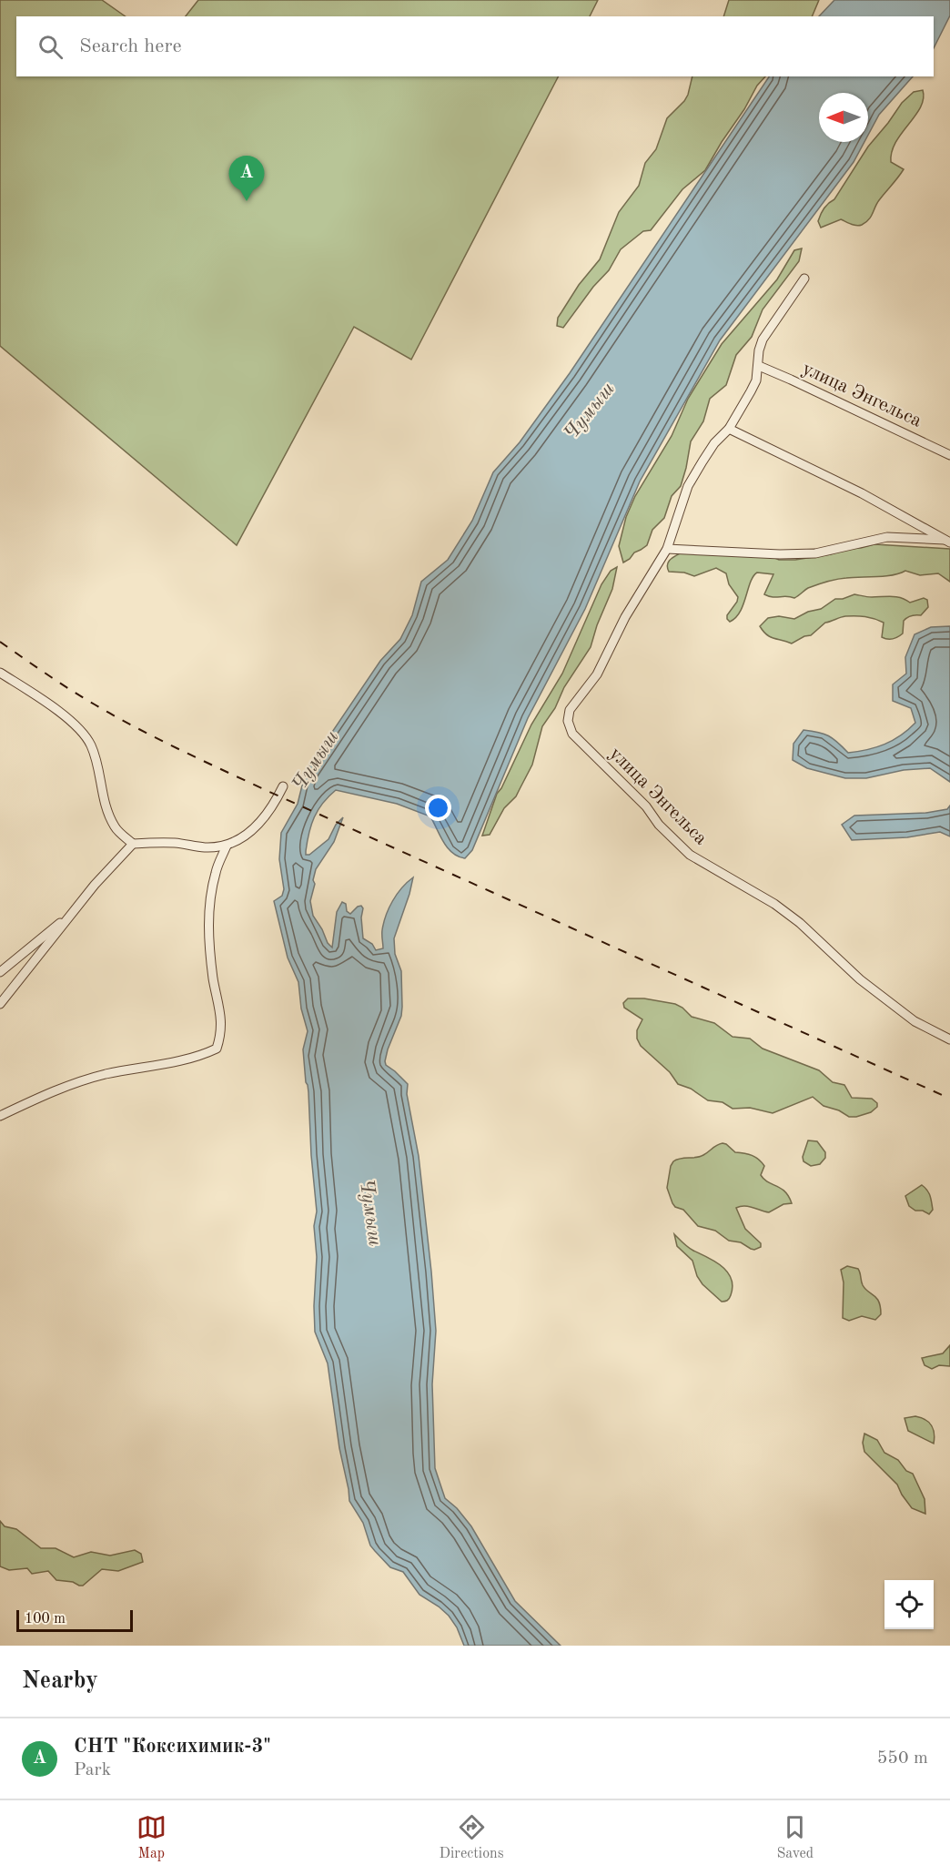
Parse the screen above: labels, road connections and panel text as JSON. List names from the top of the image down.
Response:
{
  "streets": {
    "street": ["улица Энгельса"]
  },
  "water": ["Чумыш"],
  "scale_bar": "100 m",
  "north": "left",
  "page": {
    "search": "Search here",
    "pins": "A",
    "scale": "100 m",
    "heading": "Nearby",
    "list": [
      {
        "mark": "A",
        "name": "СНТ \"Коксихимик-3\"",
        "note": "Park",
        "value": "550 m"
      }
    ],
    "nav": ["Map", "Directions", "Saved"]
  }
}
